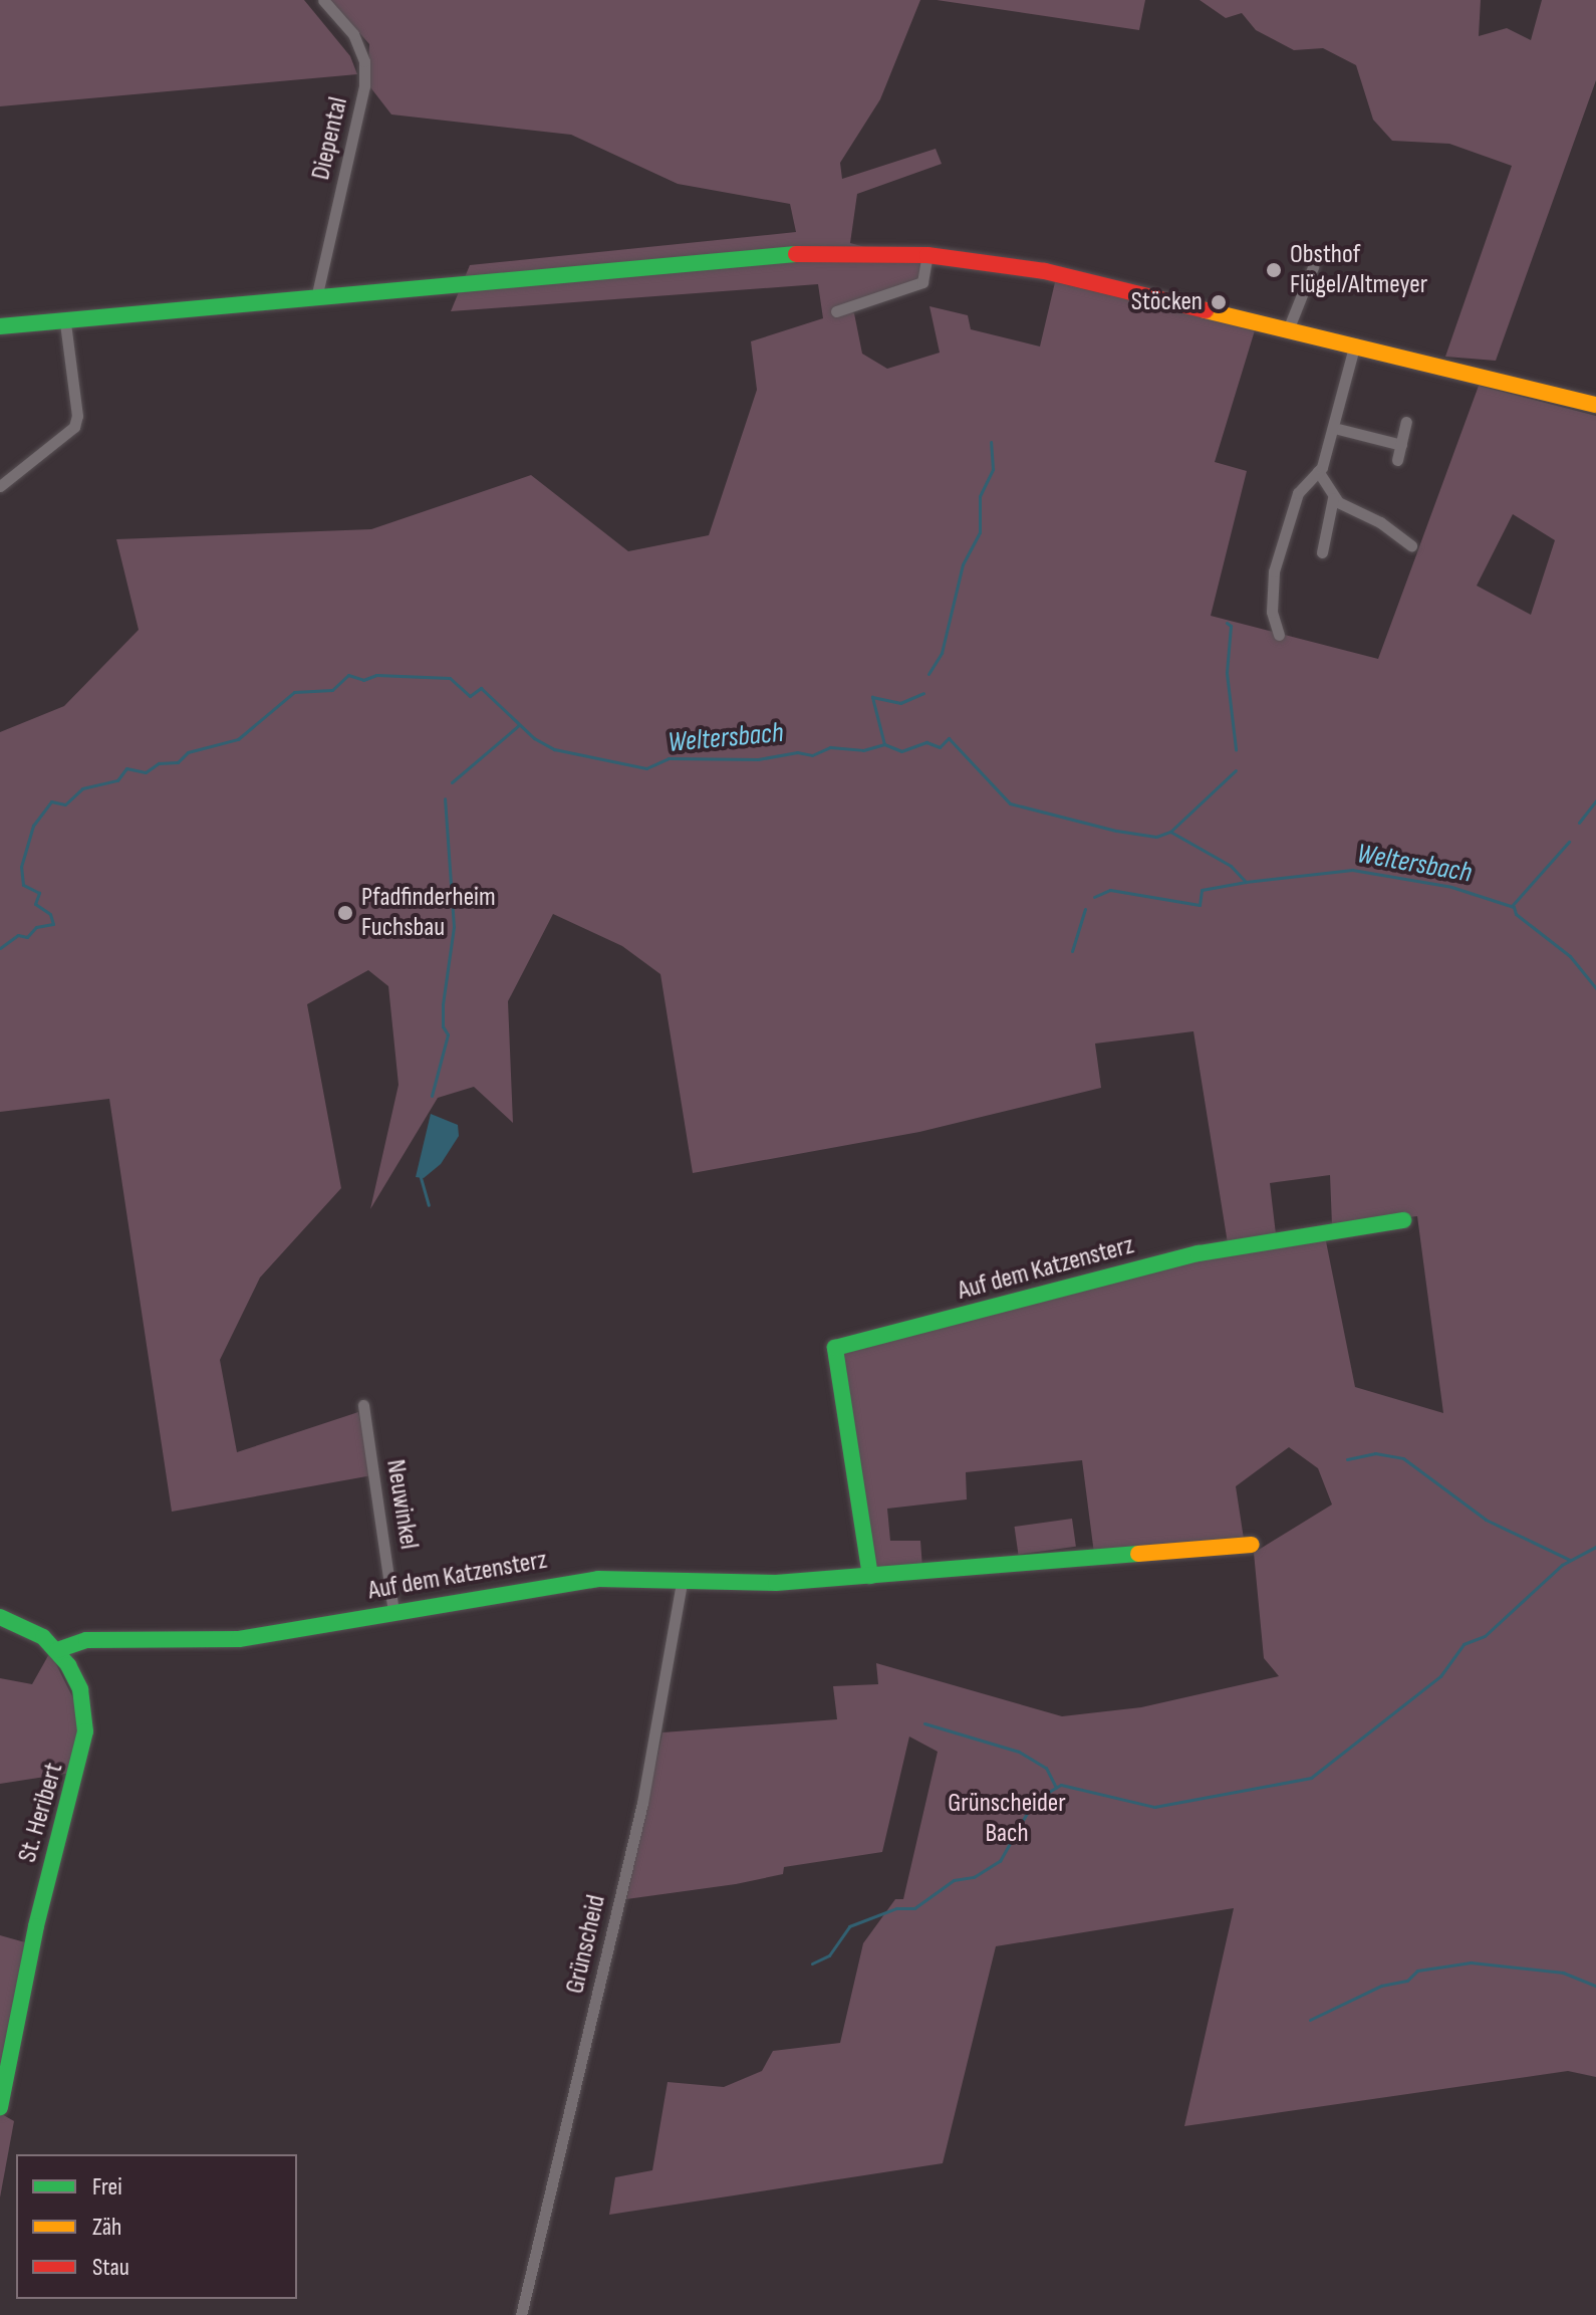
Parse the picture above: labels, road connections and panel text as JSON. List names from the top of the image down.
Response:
{
  "streets": {
    "street": [
      "Diepental",
      "Auf dem Katzensterz",
      "Neuwinkel",
      "St. Heribert",
      "Grünscheid"
    ]
  },
  "crossings": [
    ["Auf dem Katzensterz", "Neuwinkel"],
    ["Auf dem Katzensterz", "St. Heribert"],
    ["Auf dem Katzensterz", "Grünscheid"]
  ],
  "water": ["Weltersbach"],
  "parks": ["Grünscheider Bach"],
  "places": ["Obsthof Flügel/Altmeyer", "Stöcken", "Pfadfinderheim Fuchsbau"],
  "legend": ["Frei", "Zäh", "Stau"]
}
